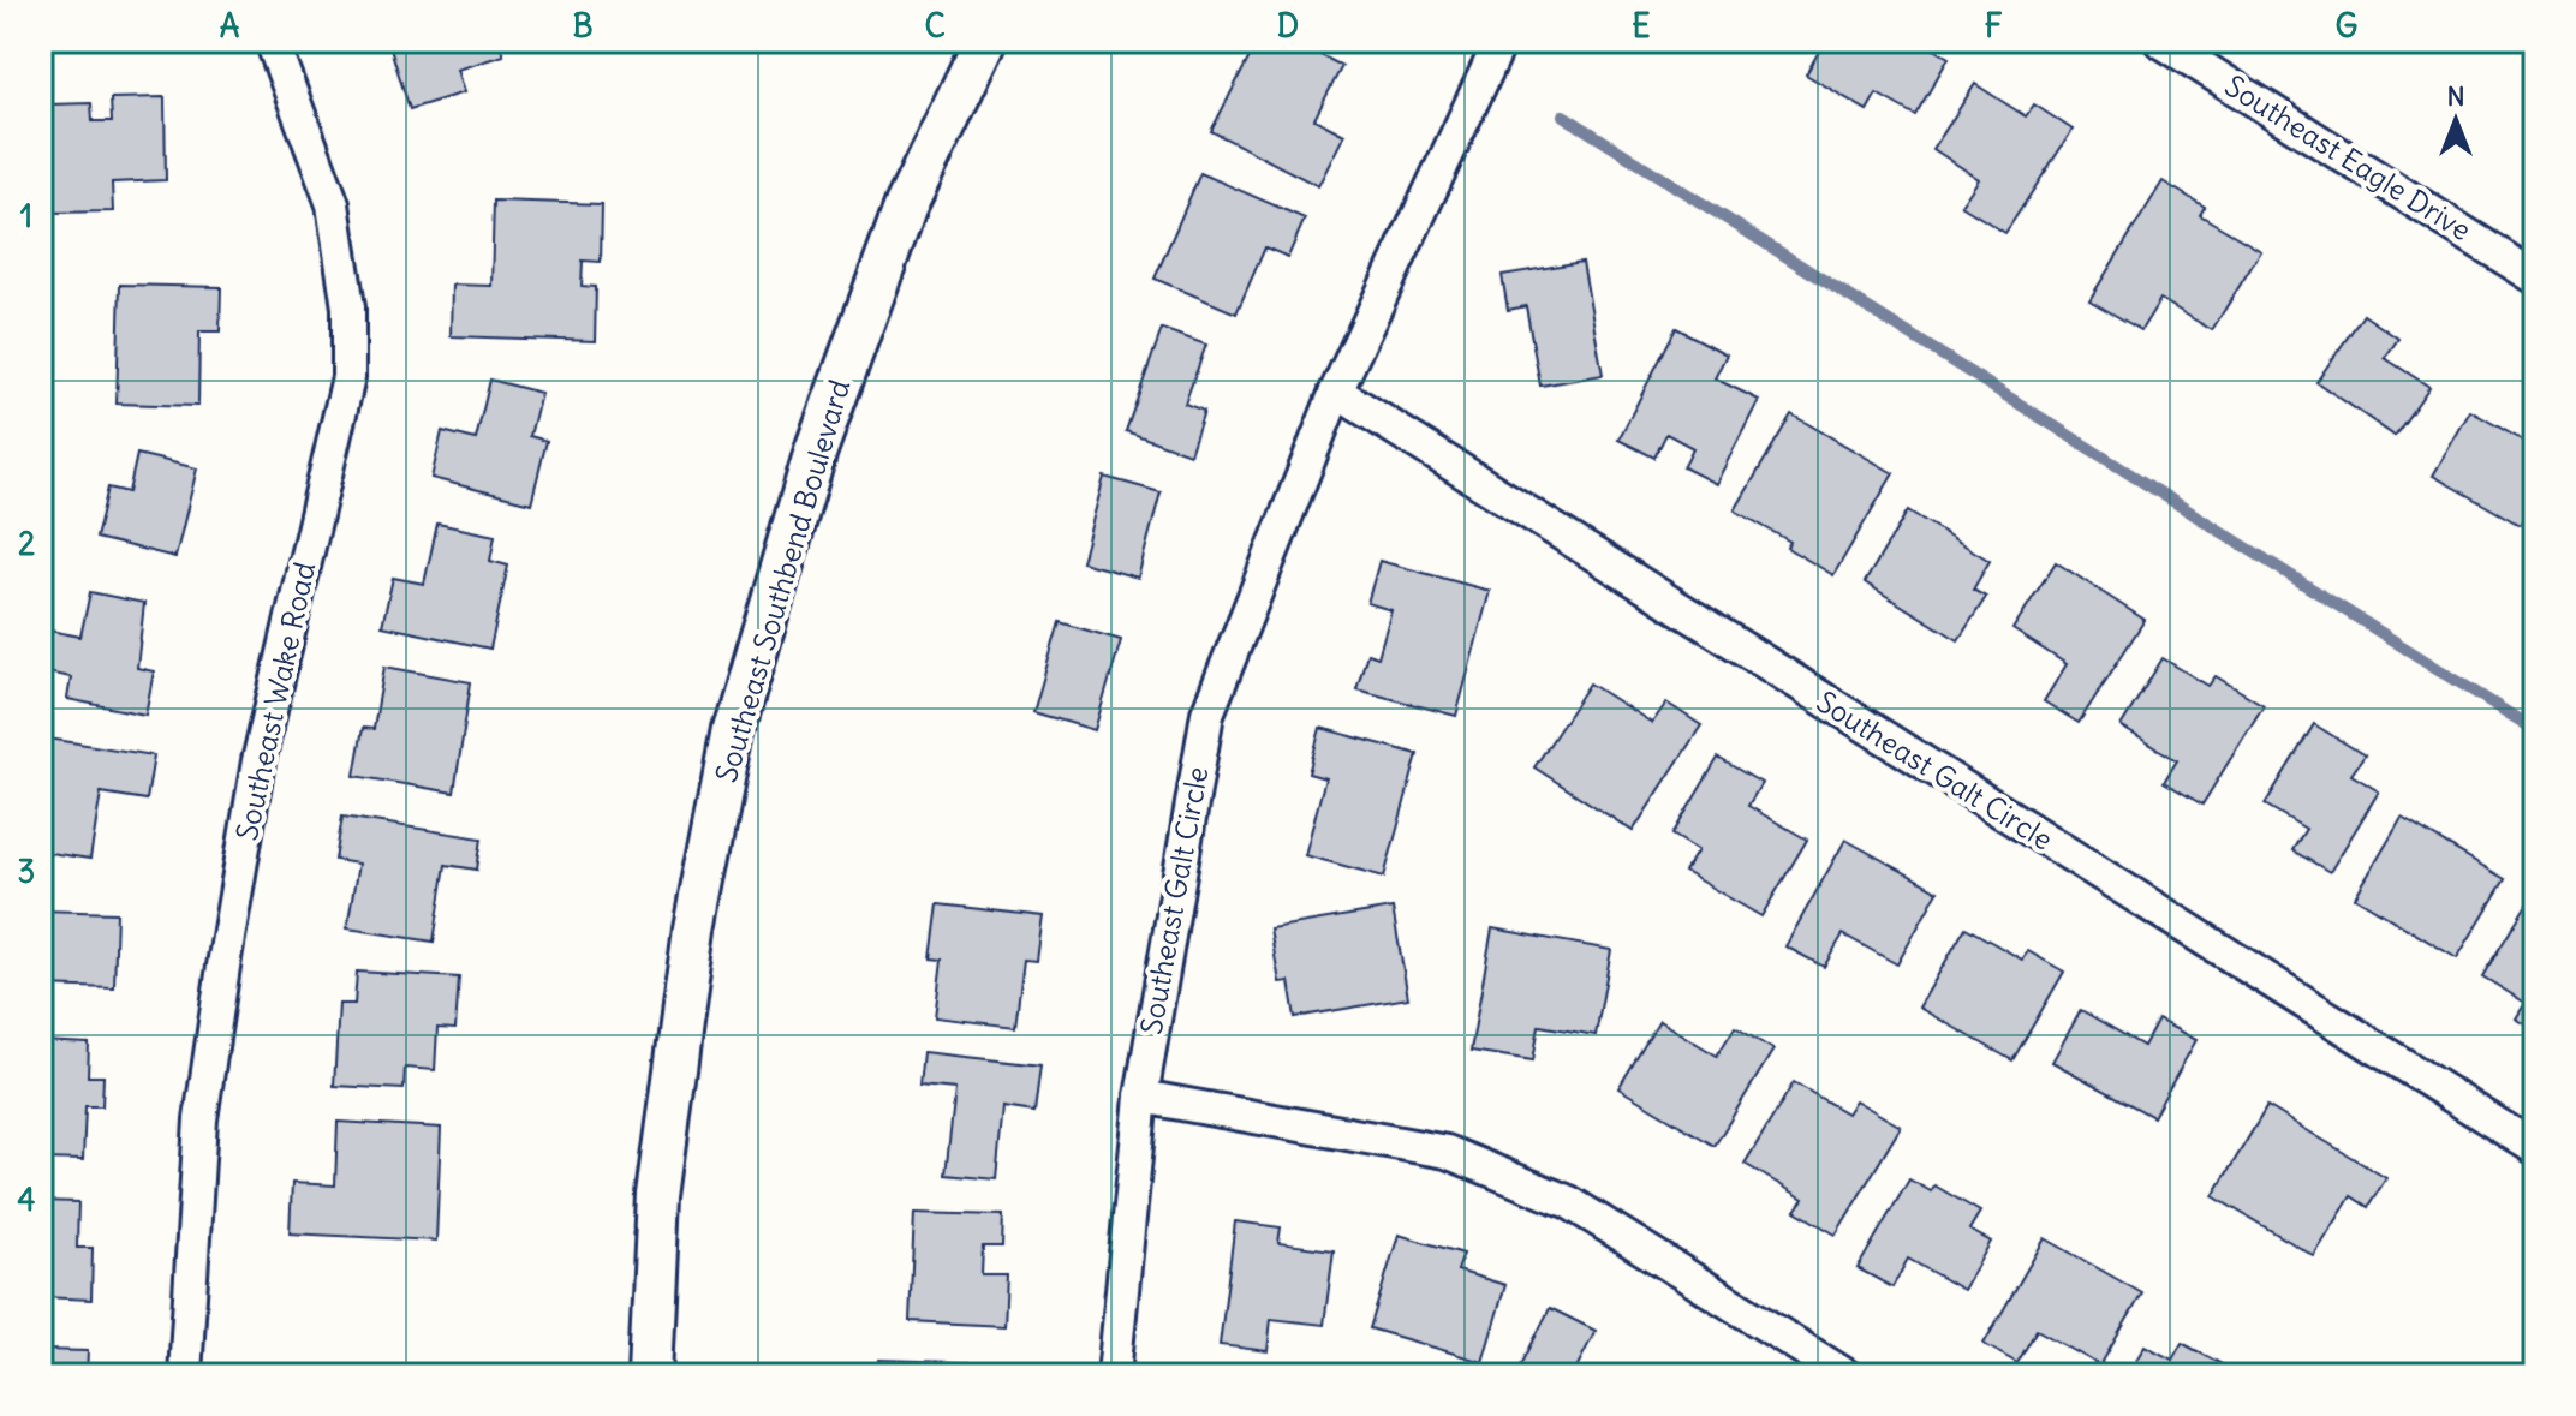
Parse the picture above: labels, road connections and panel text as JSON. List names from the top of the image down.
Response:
{
  "streets": {
    "street": [
      "Southeast Eagle Drive",
      "Southeast Southbend Boulevard",
      "Southeast Wake Road",
      "Southeast Galt Circle"
    ]
  },
  "north": "top",
  "grid": {
    "columns": [
      "A",
      "B",
      "C",
      "D",
      "E",
      "F",
      "G"
    ],
    "rows": [
      "1",
      "2",
      "3",
      "4"
    ]
  }
}
